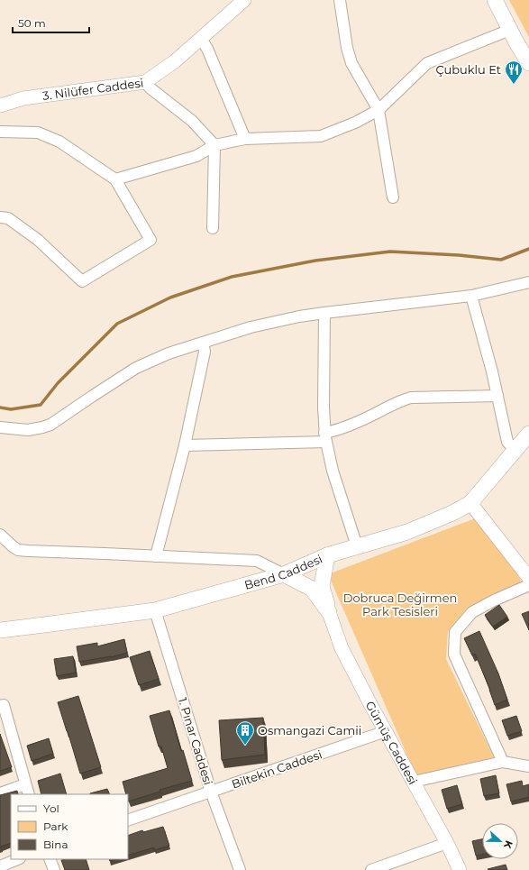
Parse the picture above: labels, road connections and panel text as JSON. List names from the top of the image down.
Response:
{
  "streets": {
    "main road": ["Bend Caddesi"],
    "street": [
      "3. Nilüfer Caddesi",
      "1. Pınar Caddesi",
      "Gümüş Caddesi",
      "Biltekin Caddesi"
    ]
  },
  "crossings": [
    ["Bend Caddesi", "1. Pınar Caddesi"],
    ["1. Pınar Caddesi", "Biltekin Caddesi"],
    ["Gümüş Caddesi", "Biltekin Caddesi"]
  ],
  "parks": ["Dobruca Değirmen Park Tesisleri"],
  "places": {
    "restaurant": ["Çubuklu Et"],
    "building": ["Osmangazi Camii"]
  },
  "legend": ["Yol", "Park", "Bina"],
  "scale_bar": "50 m",
  "north": "right"
}
